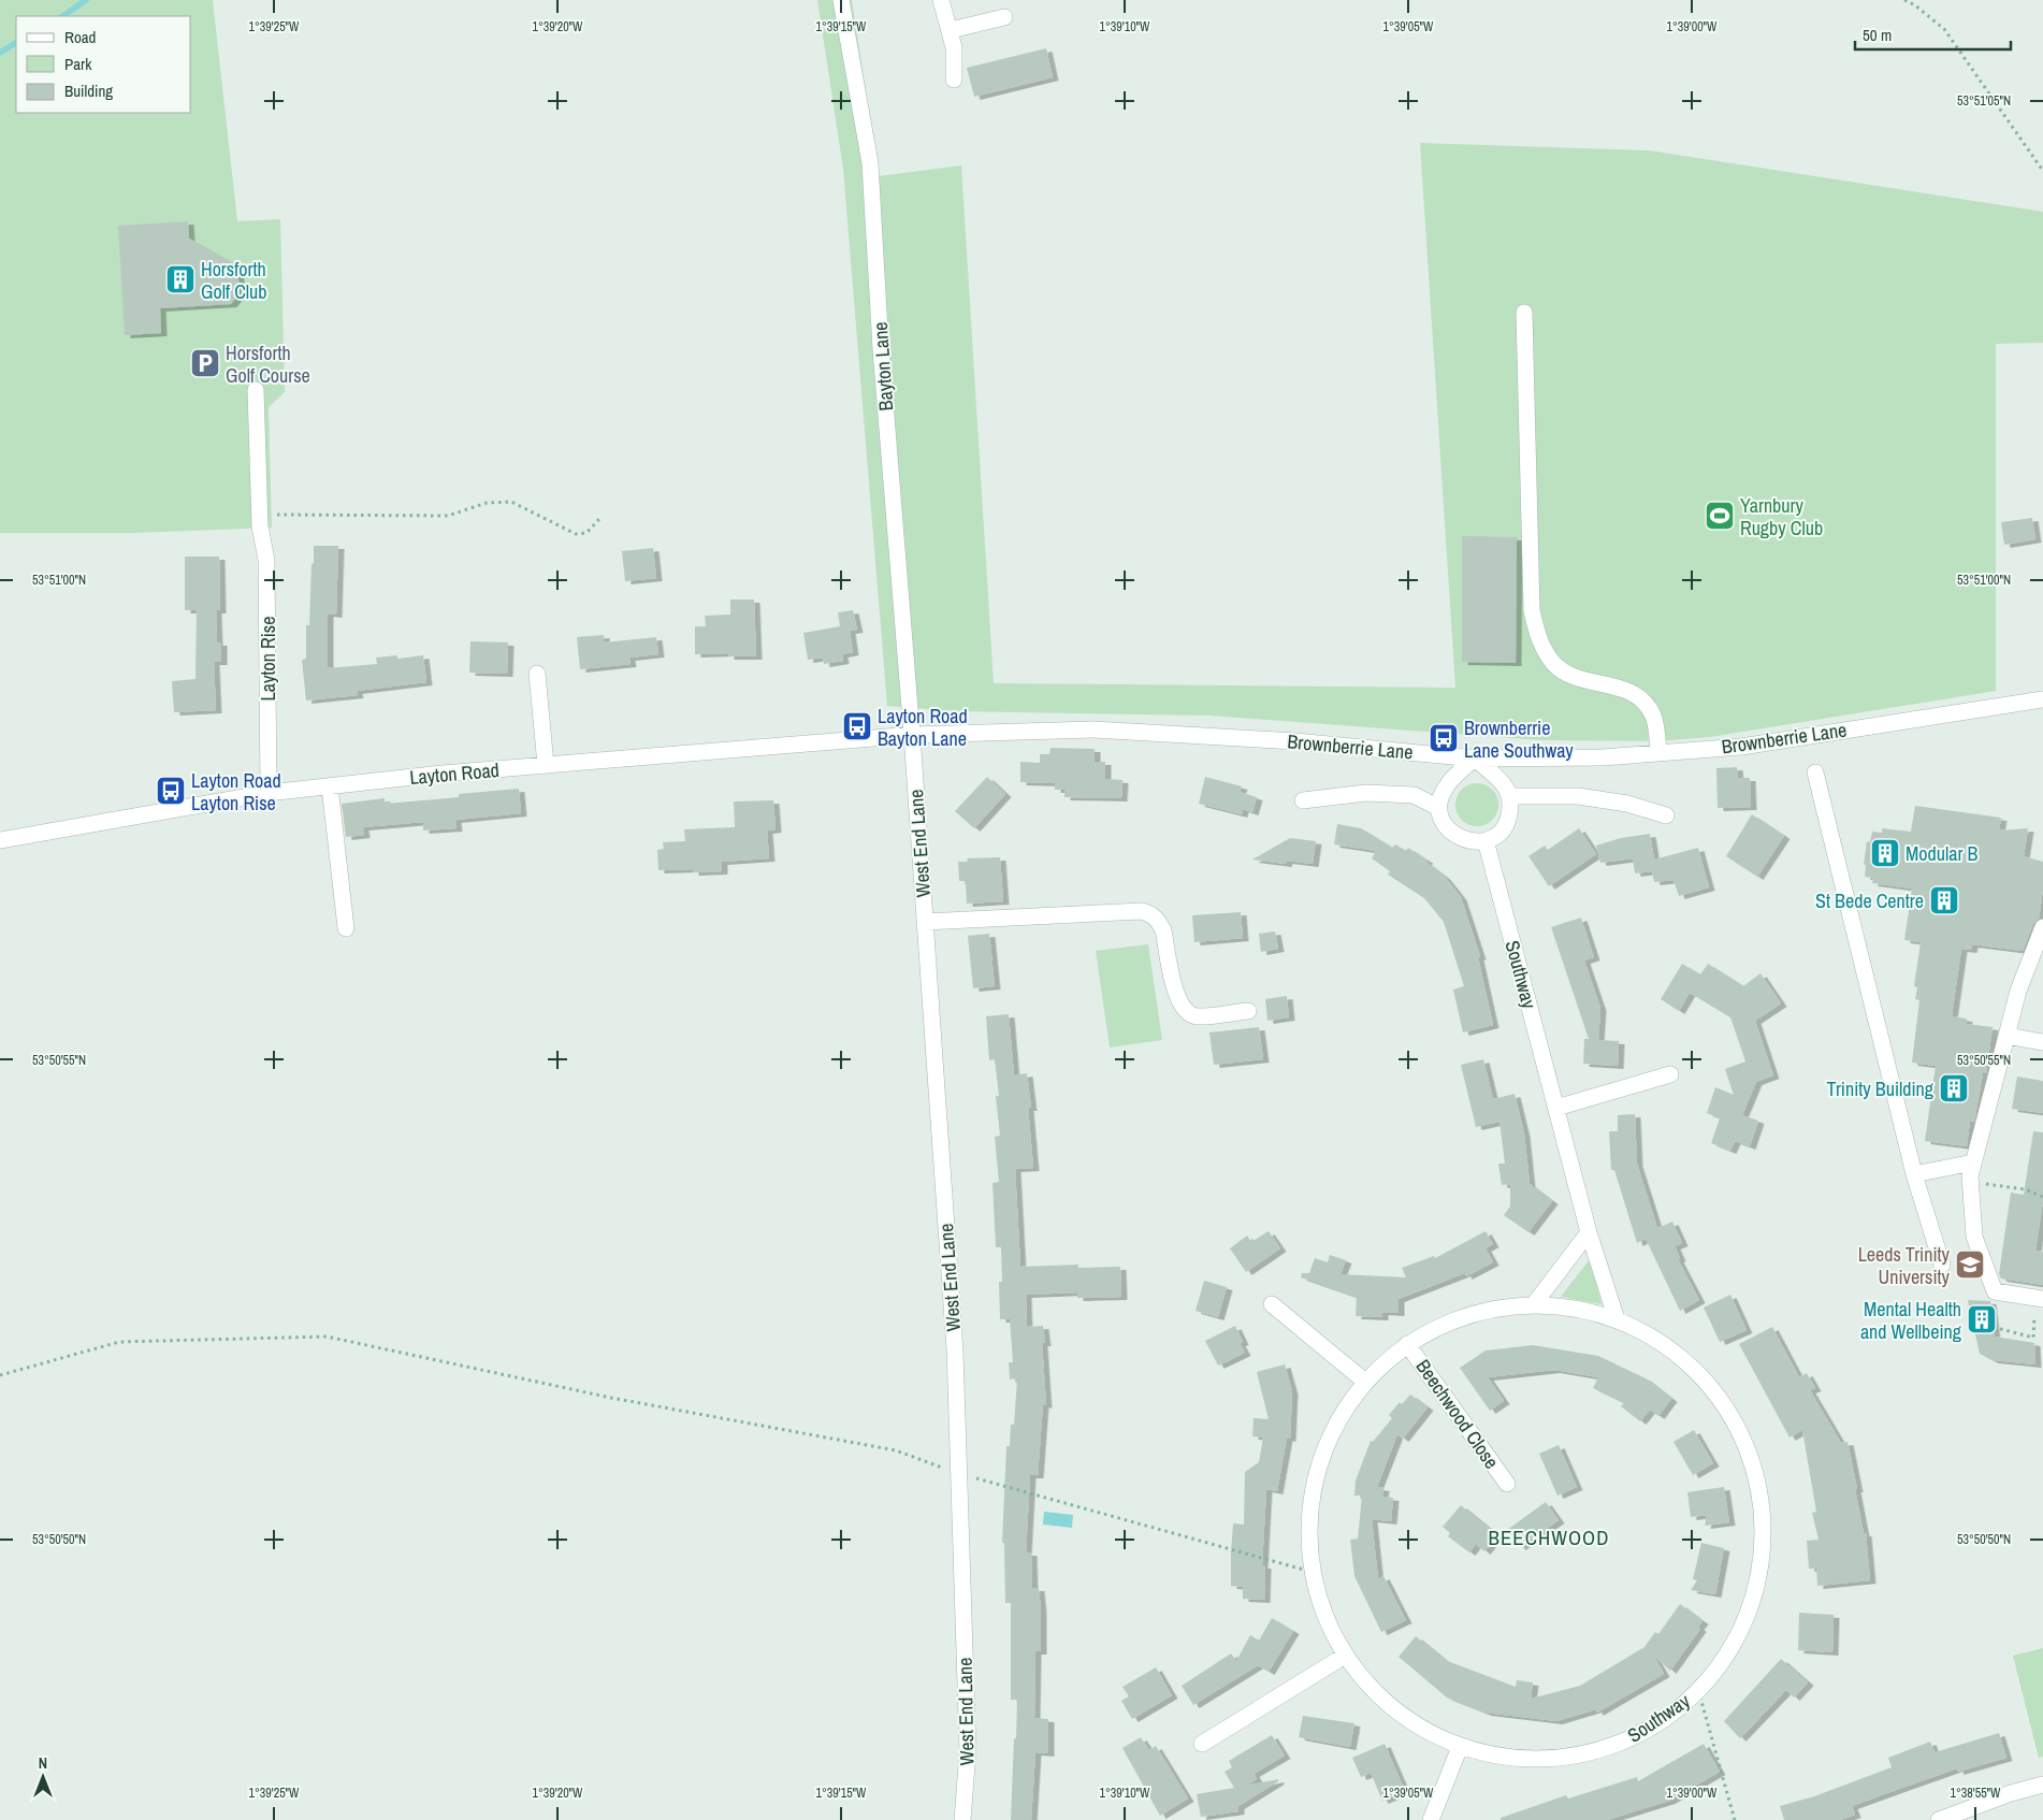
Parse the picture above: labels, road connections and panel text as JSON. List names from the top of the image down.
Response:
{
  "streets": {
    "street": [
      "Bayton Lane",
      "Layton Rise",
      "Brownberrie Lane",
      "Layton Road",
      "West End Lane",
      "Southway",
      "Beechwood Close"
    ]
  },
  "crossings": [
    ["Bayton Lane", "Brownberrie Lane"],
    ["Bayton Lane", "Layton Road"],
    ["Bayton Lane", "West End Lane"],
    ["Layton Rise", "Layton Road"],
    ["Brownberrie Lane", "Layton Road"],
    ["Brownberrie Lane", "West End Lane"],
    ["Brownberrie Lane", "Southway"],
    ["Layton Road", "West End Lane"],
    ["Southway", "Beechwood Close"]
  ],
  "districts": ["BEECHWOOD"],
  "places": {
    "building": [
      "Horsforth Golf Club",
      "Modular B",
      "St Bede Centre",
      "Trinity Building",
      "Mental Health and Wellbeing"
    ],
    "parking": ["Horsforth Golf Course"],
    "sports": ["Yarnbury Rugby Club"],
    "bus stop": ["Layton Road Bayton Lane", "Brownberrie Lane Southway", "Layton Road Layton Rise"],
    "school or university": ["Leeds Trinity University"]
  },
  "legend": ["Road", "Park", "Building"],
  "scale_bar": "50 m",
  "north": "top",
  "coordinates": [
    "1°39'25\"W",
    "1°39'20\"W",
    "1°39'15\"W",
    "1°39'10\"W",
    "1°39'05\"W",
    "1°39'00\"W",
    "53°51'05\"N",
    "53°51'00\"N",
    "53°50'55\"N",
    "53°50'50\"N",
    "1°38'55\"W"
  ]
}
